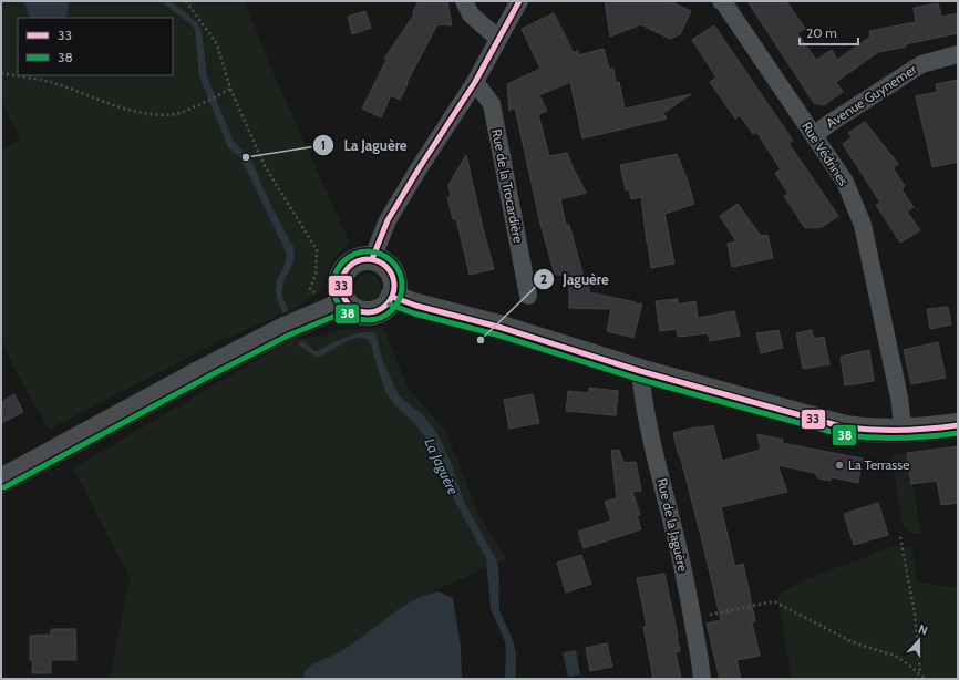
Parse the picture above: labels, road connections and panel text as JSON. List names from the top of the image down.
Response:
{
  "streets": {
    "street": [
      "Avenue Guynemer",
      "Rue Védrines",
      "Rue de la Trocardière",
      "Rue de la Jaguère"
    ]
  },
  "crossings": [
    ["Avenue Guynemer", "Rue Védrines"]
  ],
  "water": ["La Jaguère"],
  "places": ["La Jaguère", "Jaguère", "La Terrasse"],
  "lines": ["transit line 33", "transit line 38"],
  "legend": ["33", "38"],
  "scale_bar": "20 m",
  "north": "top"
}
